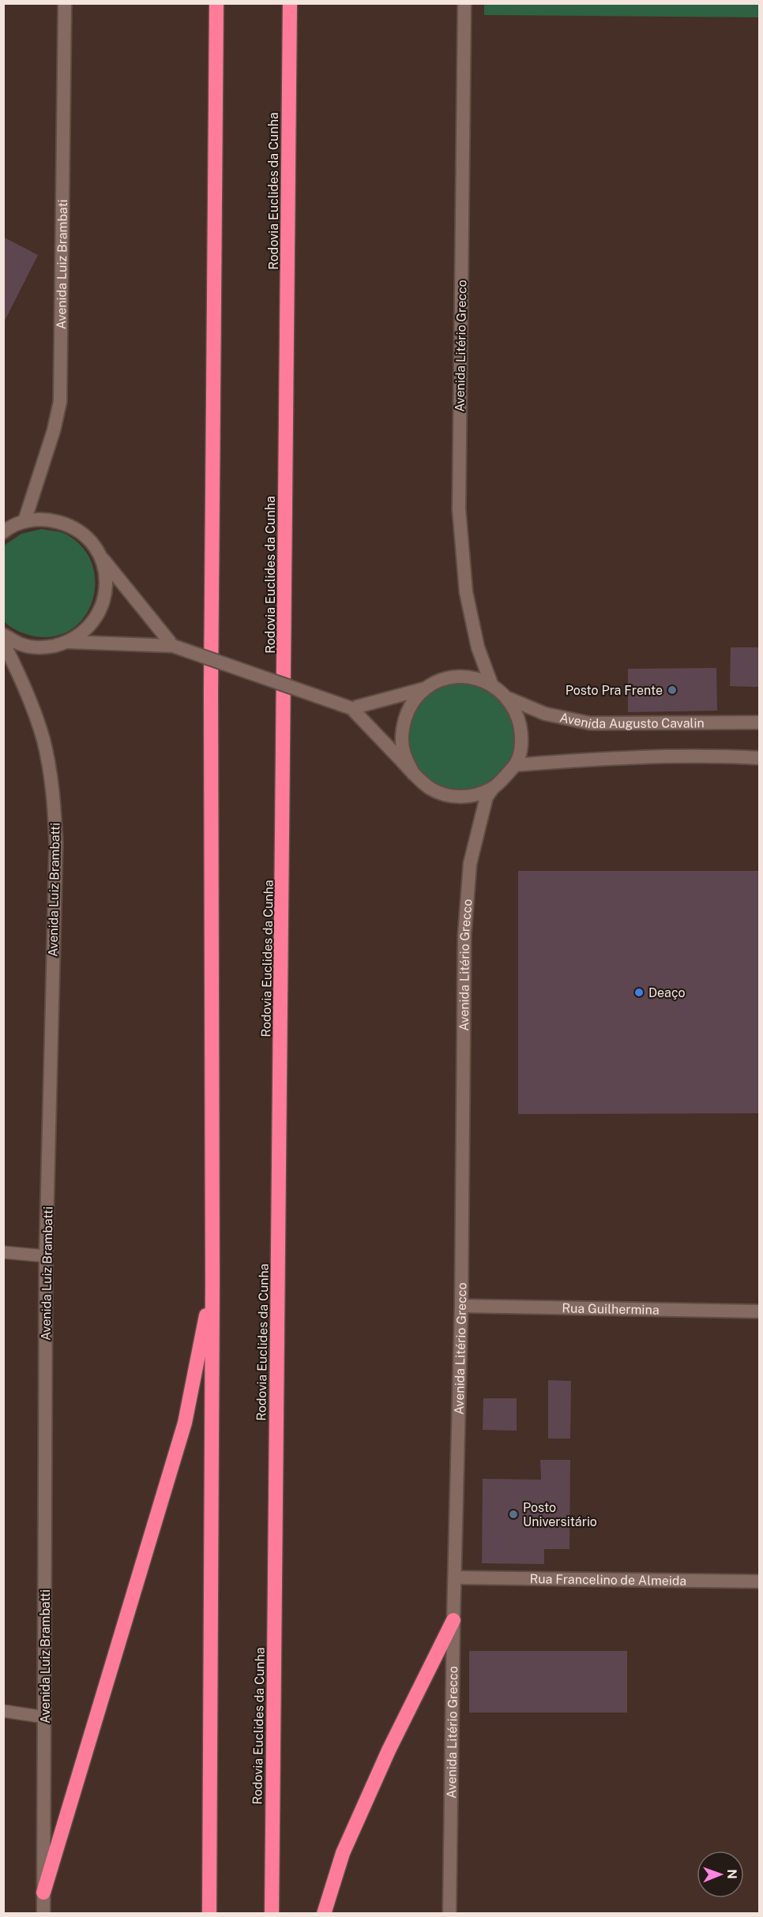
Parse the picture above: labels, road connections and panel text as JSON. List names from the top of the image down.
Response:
{
  "streets": {
    "highway": ["Rodovia Euclides da Cunha"],
    "main road": [
      "Avenida Luiz Brambati",
      "Avenida Litério Grecco",
      "Avenida Augusto Cavalin",
      "Avenida Luiz Brambatti",
      "Rua Guilhermina",
      "Rua Francelino de Almeida"
    ]
  },
  "crossings": [
    ["Avenida Litério Grecco", "Avenida Augusto Cavalin"],
    ["Avenida Litério Grecco", "Rua Guilhermina"],
    ["Avenida Litério Grecco", "Rua Francelino de Almeida"]
  ],
  "places": ["Posto Pra Frente", "Deaço", "Posto Universitário"],
  "north": "right"
}
